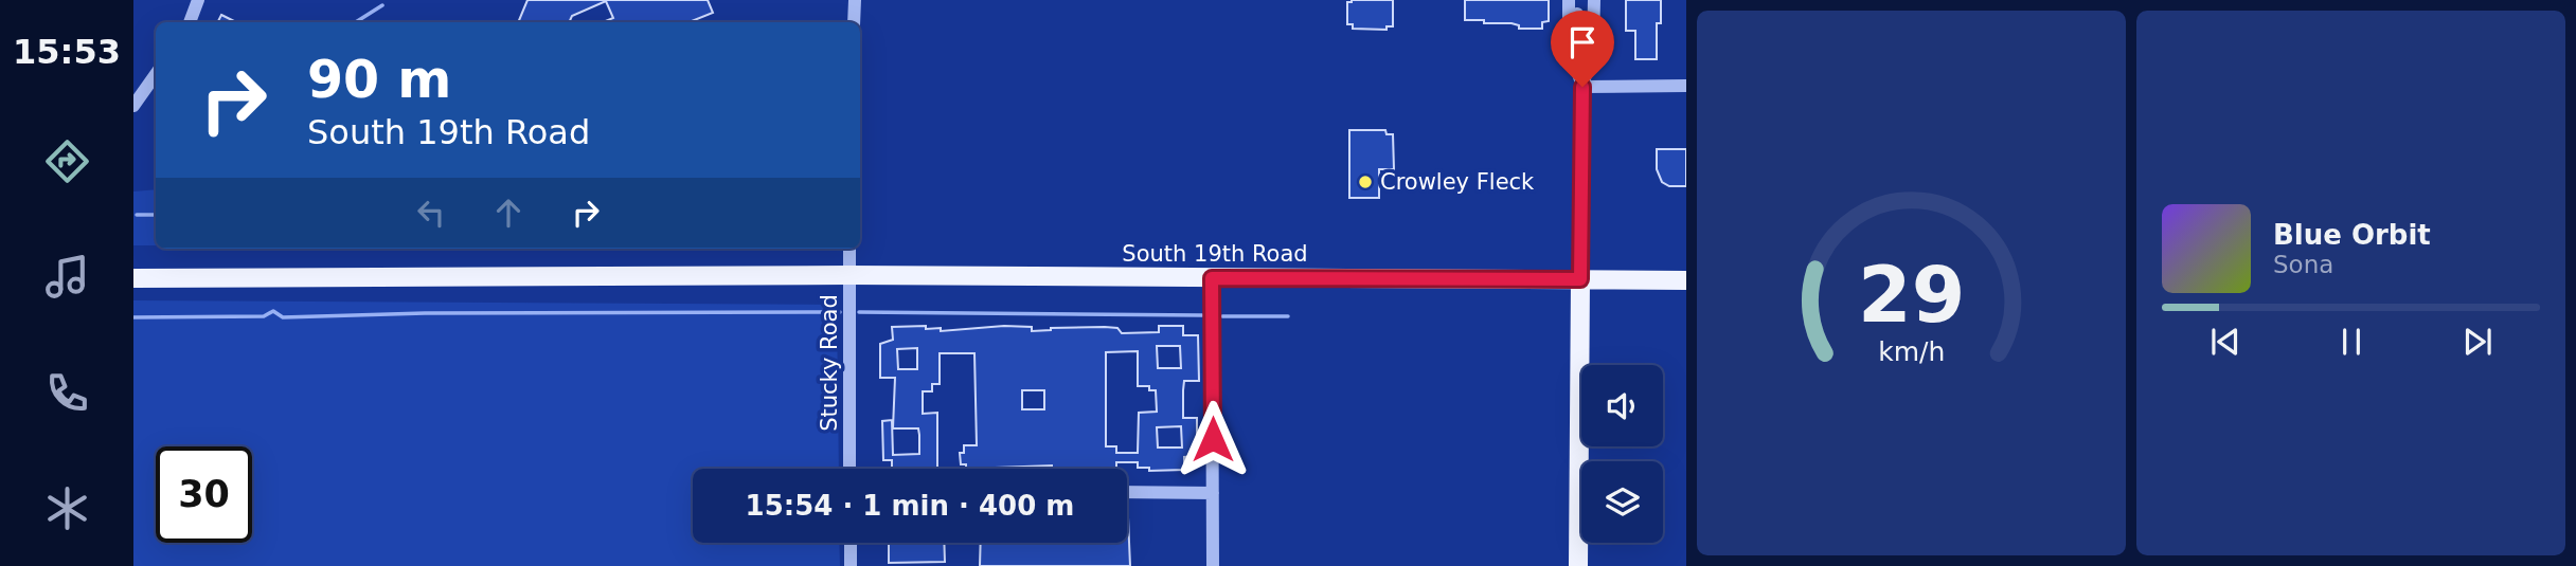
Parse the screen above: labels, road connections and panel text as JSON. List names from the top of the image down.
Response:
{
  "streets": {
    "main road": ["South 19th Road"],
    "street": ["Stucky Road"]
  },
  "crossings": [
    ["South 19th Road", "Stucky Road"]
  ],
  "places": ["Crowley Fleck"],
  "page": {
    "tabs": "15:53",
    "turn": ["90 m", "South 19th Road"],
    "song": ["Blue Orbit", "Sona"],
    "limit": "30",
    "trip": "15:54 · 1 min · 400 m",
    "gauge": ["29", "km/h"]
  }
}
